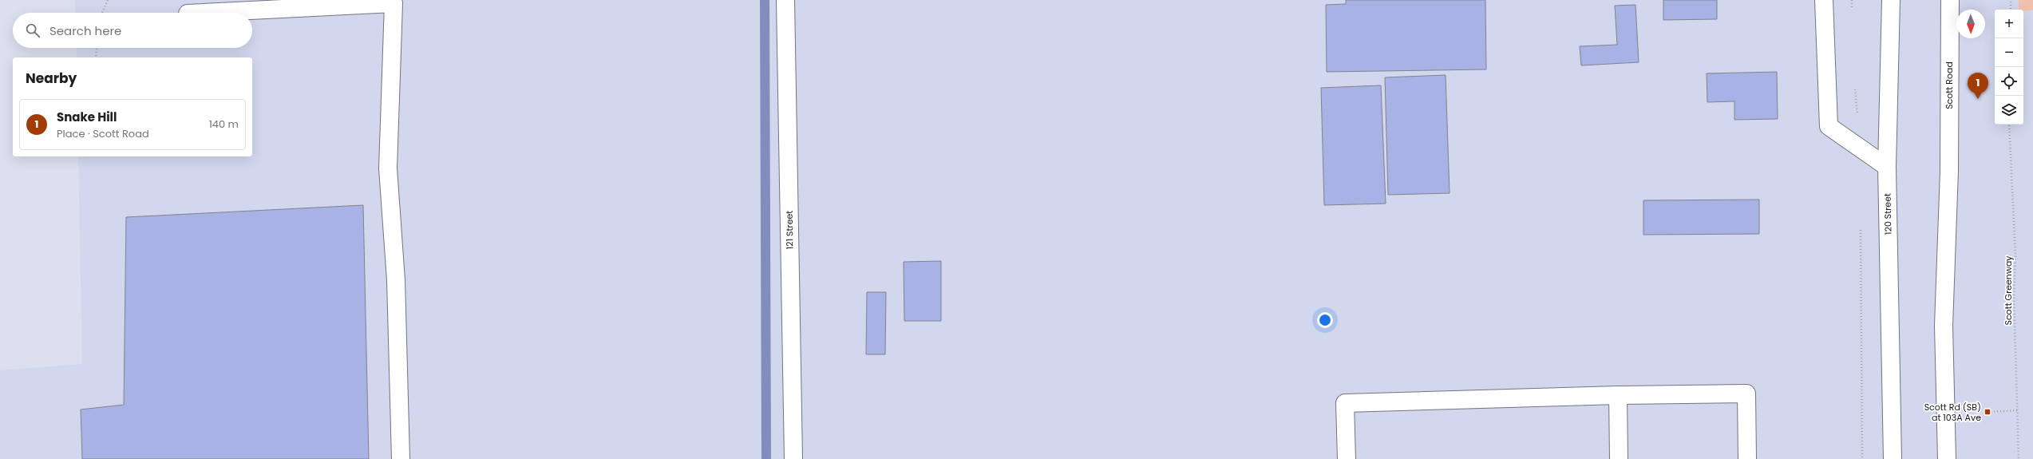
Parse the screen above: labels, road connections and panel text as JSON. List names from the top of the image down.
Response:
{
  "streets": {
    "main road": ["Scott Road", "120 Street", "121 Street"],
    "path": ["Scott Greenway"]
  },
  "places": {
    "transit": ["Scott Rd (SB) at 103A Ave"]
  },
  "north": "bottom",
  "page": {
    "map_buttons": ["+", "−"],
    "search": "Search here",
    "heading": "Nearby",
    "pins": "1",
    "list": [
      {
        "mark": "1",
        "name": "Snake Hill",
        "note": "Place · Scott Road",
        "value": "140 m"
      }
    ]
  }
}
